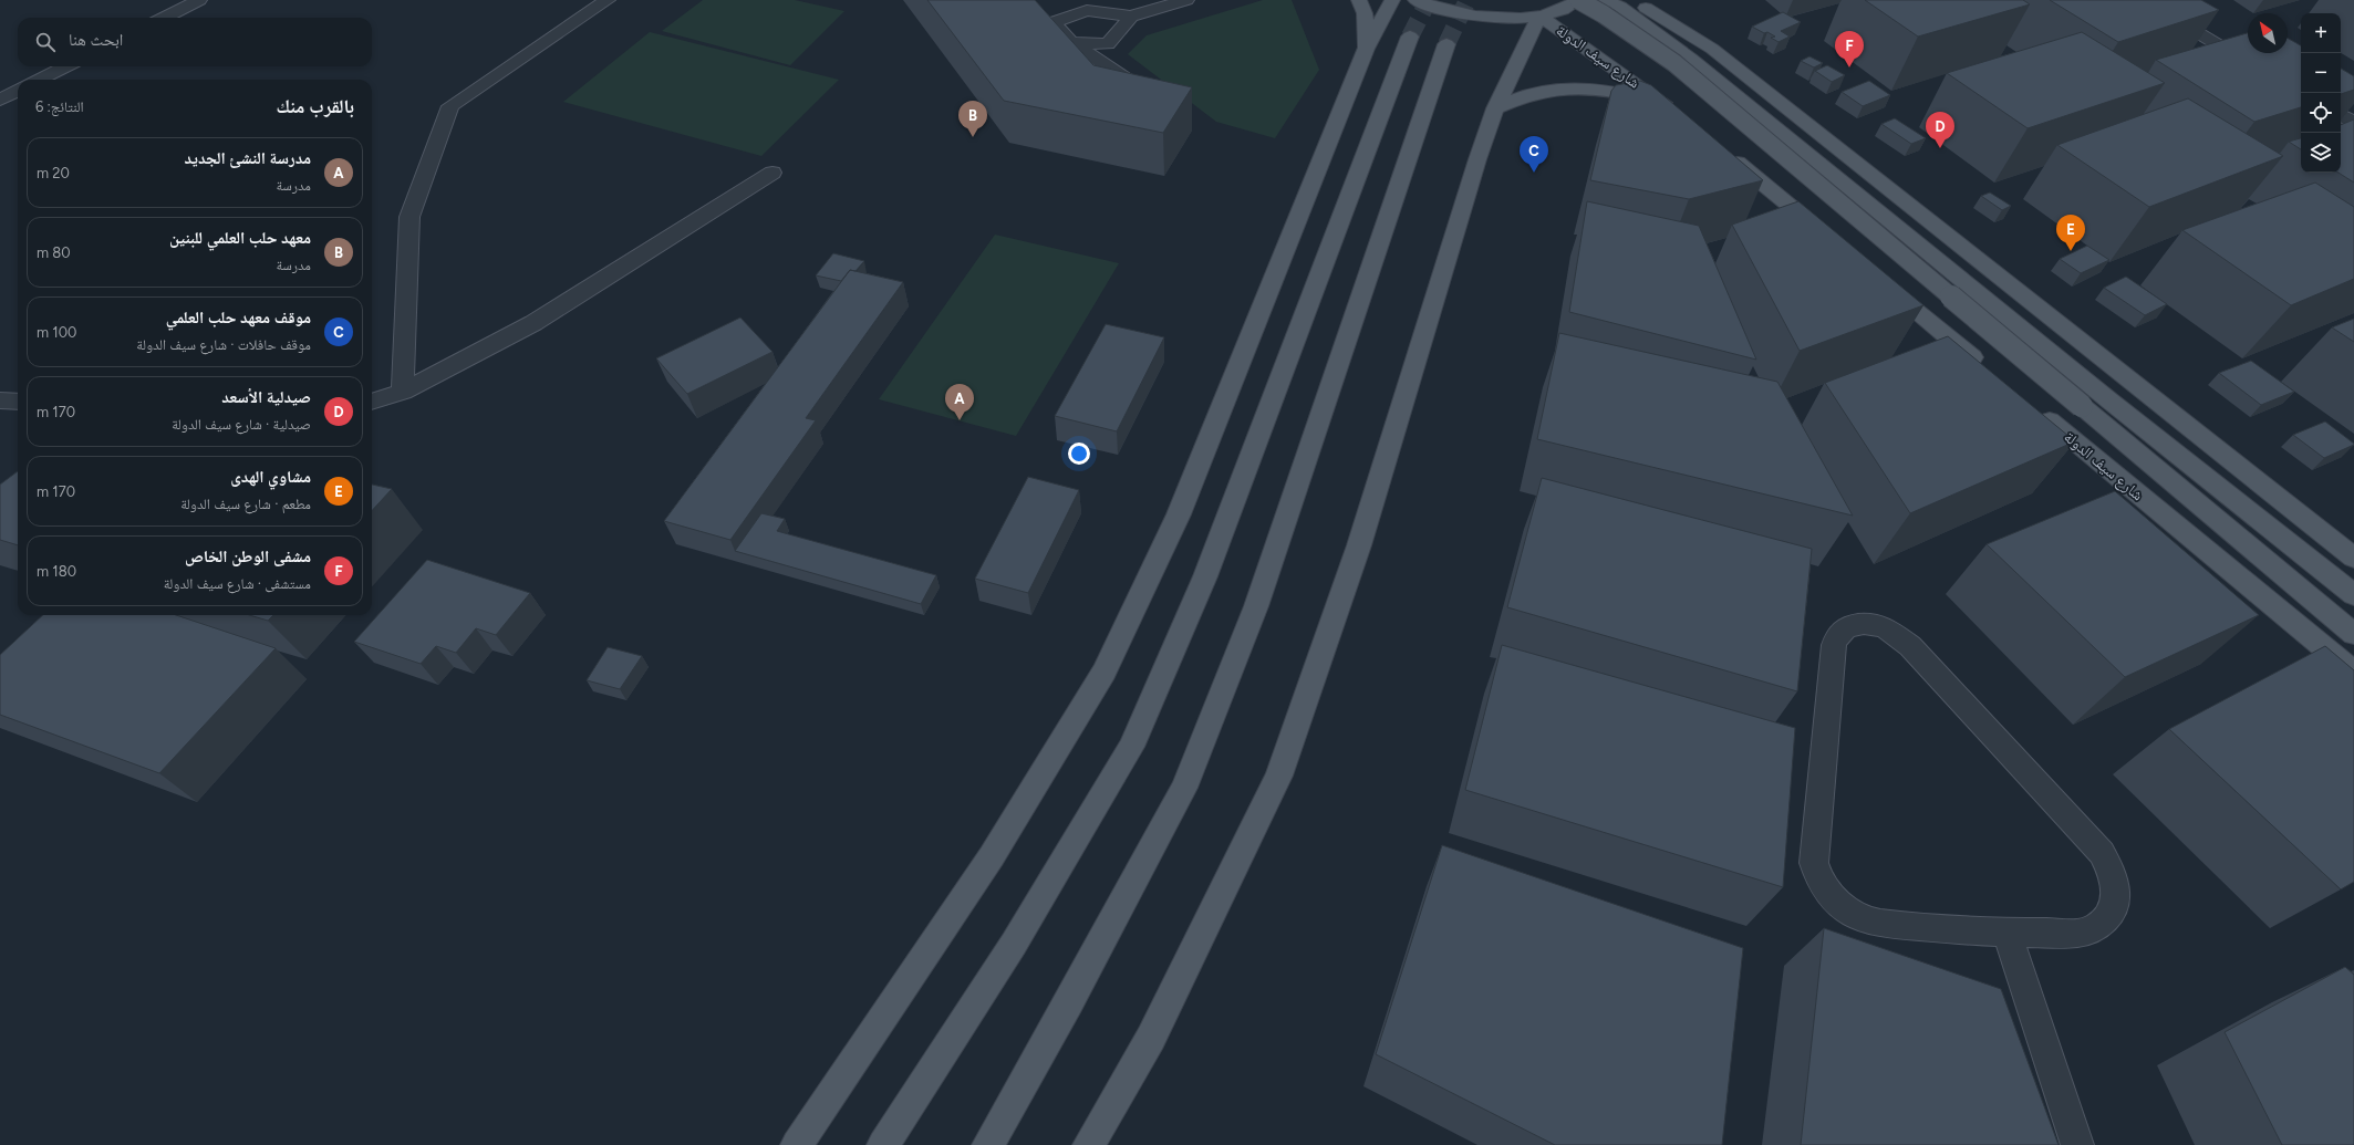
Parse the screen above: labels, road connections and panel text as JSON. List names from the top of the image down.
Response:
{
  "streets": {
    "main road": ["شارع سيف الدولة"]
  },
  "north": "top left",
  "page": {
    "map_buttons": ["+", "−"],
    "search": "ابحث هنا",
    "pins": [
      "F",
      "B",
      "D",
      "C",
      "E",
      "A"
    ],
    "heading": ["بالقرب منك", "النتائج: 6"],
    "list": [
      {
        "mark": "A",
        "name": "مدرسة النشئ الجديد",
        "note": "مدرسة",
        "value": "20 m"
      },
      {
        "mark": "B",
        "name": "معهد حلب العلمي للبنين",
        "note": "مدرسة",
        "value": "80 m"
      },
      {
        "mark": "C",
        "name": "موقف معهد حلب العلمي",
        "note": "موقف حافلات · شارع سيف الدولة",
        "value": "100 m"
      },
      {
        "mark": "D",
        "name": "صيدلية الأسعد",
        "note": "صيدلية · شارع سيف الدولة",
        "value": "170 m"
      },
      {
        "mark": "E",
        "name": "مشاوي الهدى",
        "note": "مطعم · شارع سيف الدولة",
        "value": "170 m"
      },
      {
        "mark": "F",
        "name": "مشفى الوطن الخاص",
        "note": "مستشفى · شارع سيف الدولة",
        "value": "180 m"
      }
    ]
  }
}
